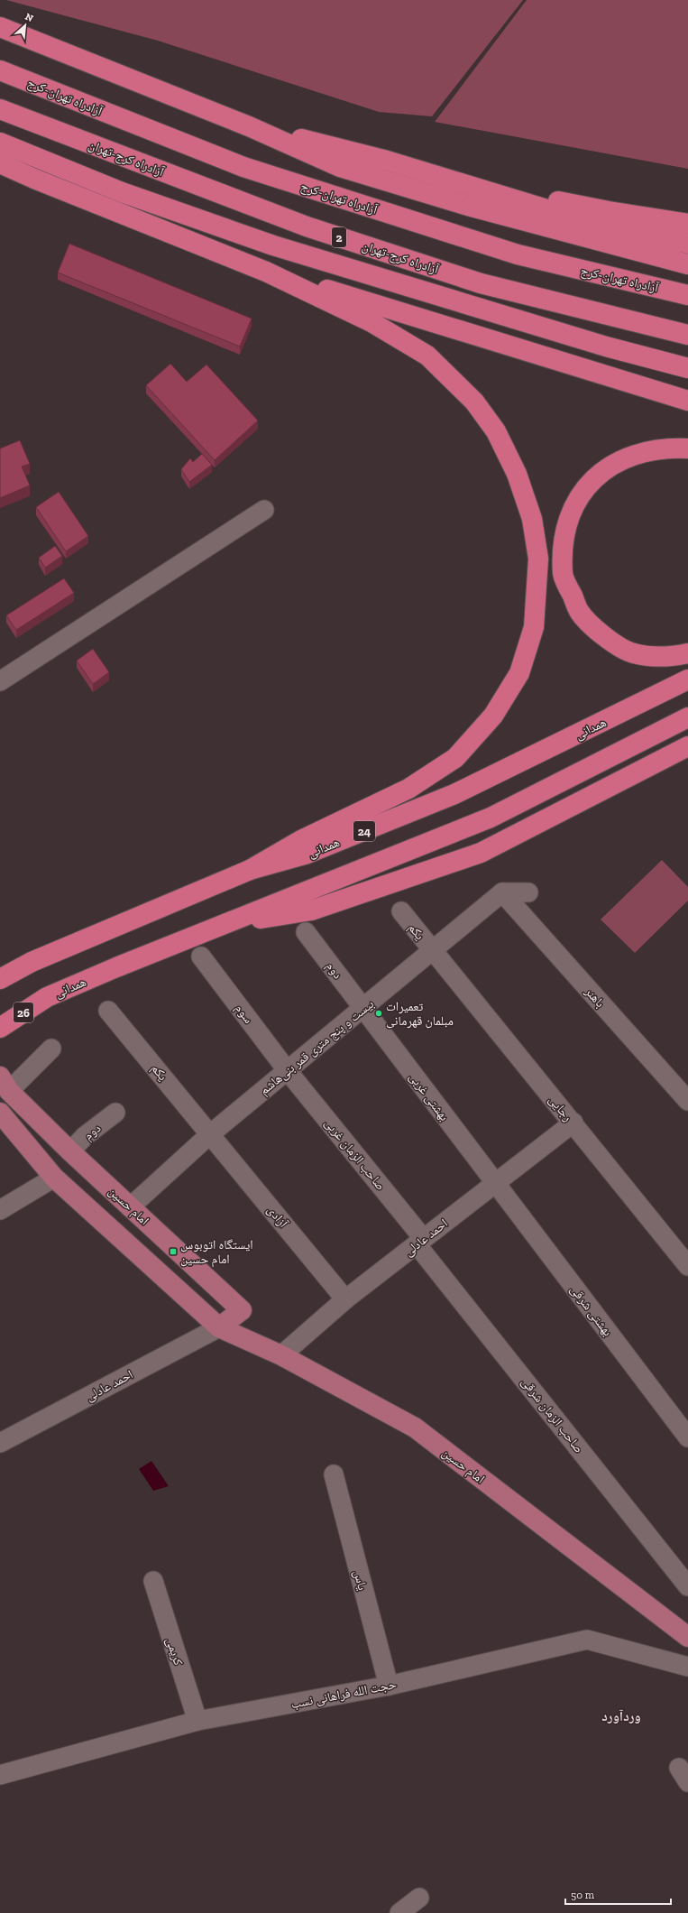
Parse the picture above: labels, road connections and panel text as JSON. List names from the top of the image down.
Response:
{
  "streets": {
    "highway": [
      "آزادراه تهران-کرج",
      "آزادراه کرج-تهران",
      "2",
      "همدانی",
      "24",
      "26"
    ],
    "main road": ["امام حسین"],
    "street": [
      "یکم",
      "دوم",
      "باهنر",
      "سوم",
      "بیست و پنج متری قمر بنی‌هاشم",
      "بهشتی غربی",
      "رجایی",
      "صاحب الزمان غربی",
      "آزادی",
      "احمد عادلی",
      "بهشتی شرقی",
      "صاحب الزمان شرقی",
      "یاس",
      "کریمی",
      "حجت الله فراهانی نسب"
    ]
  },
  "crossings": [
    ["یکم", "بیست و پنج متری قمر بنی‌هاشم"],
    ["یکم", "رجایی"],
    ["یکم", "آزادی"],
    ["دوم", "بیست و پنج متری قمر بنی‌هاشم"],
    ["دوم", "بهشتی غربی"],
    ["دوم", "امام حسین"],
    ["باهنر", "بیست و پنج متری قمر بنی‌هاشم"],
    ["سوم", "بیست و پنج متری قمر بنی‌هاشم"],
    ["سوم", "صاحب الزمان غربی"],
    ["بیست و پنج متری قمر بنی‌هاشم", "بهشتی غربی"],
    ["بیست و پنج متری قمر بنی‌هاشم", "رجایی"],
    ["بیست و پنج متری قمر بنی‌هاشم", "صاحب الزمان غربی"],
    ["بیست و پنج متری قمر بنی‌هاشم", "امام حسین"],
    ["بیست و پنج متری قمر بنی‌هاشم", "آزادی"],
    ["بهشتی غربی", "احمد عادلی"],
    ["بهشتی غربی", "بهشتی شرقی"],
    ["رجایی", "احمد عادلی"],
    ["صاحب الزمان غربی", "احمد عادلی"],
    ["صاحب الزمان غربی", "صاحب الزمان شرقی"],
    ["امام حسین", "احمد عادلی"],
    ["آزادی", "احمد عادلی"],
    ["احمد عادلی", "بهشتی شرقی"],
    ["احمد عادلی", "صاحب الزمان شرقی"],
    ["یاس", "حجت الله فراهانی نسب"],
    ["کریمی", "حجت الله فراهانی نسب"]
  ],
  "districts": ["وردآورد"],
  "places": {
    "other": ["تعمیرات مبلمان قهرمانی"],
    "transit": ["ایستگاه اتوبوس امام حسین"]
  },
  "scale_bar": "50 m",
  "north": "top right"
}
